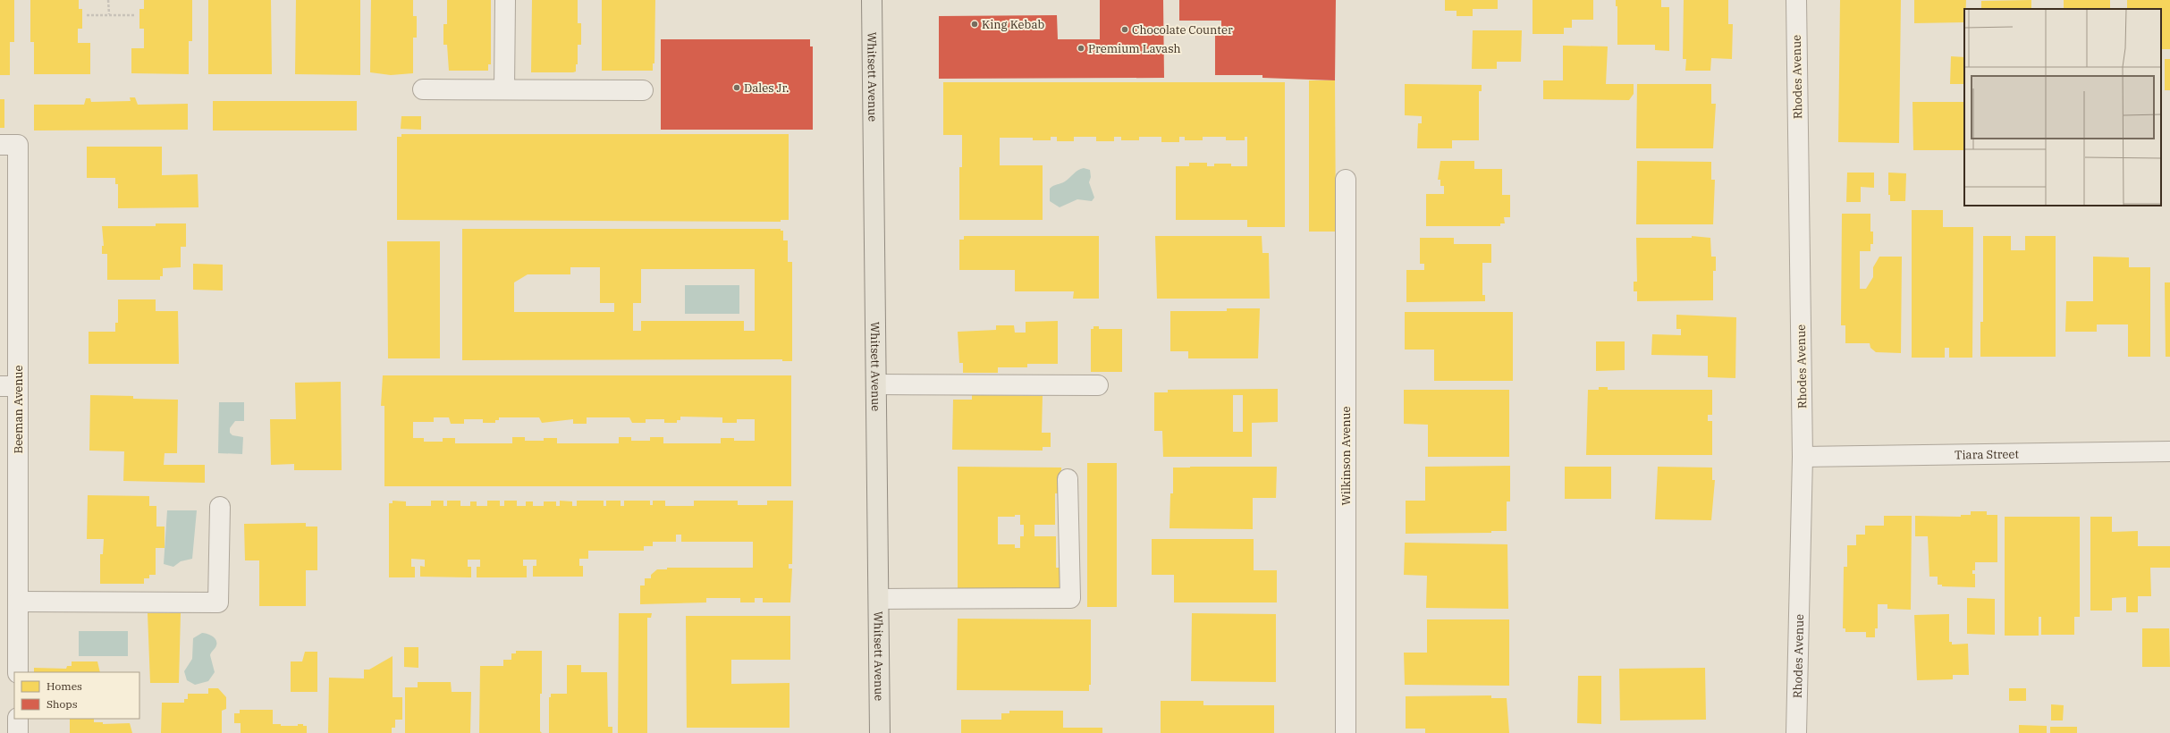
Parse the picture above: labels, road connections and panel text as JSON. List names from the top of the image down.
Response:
{
  "streets": {
    "main road": ["Whitsett Avenue"],
    "street": [
      "Rhodes Avenue",
      "Beeman Avenue",
      "Tiara Street",
      "Wilkinson Avenue"
    ]
  },
  "crossings": [
    ["Rhodes Avenue", "Tiara Street"]
  ],
  "places": [
    "King Kebab",
    "Chocolate Counter",
    "Premium Lavash",
    "Dales Jr."
  ],
  "legend": ["Homes", "Shops"]
}
